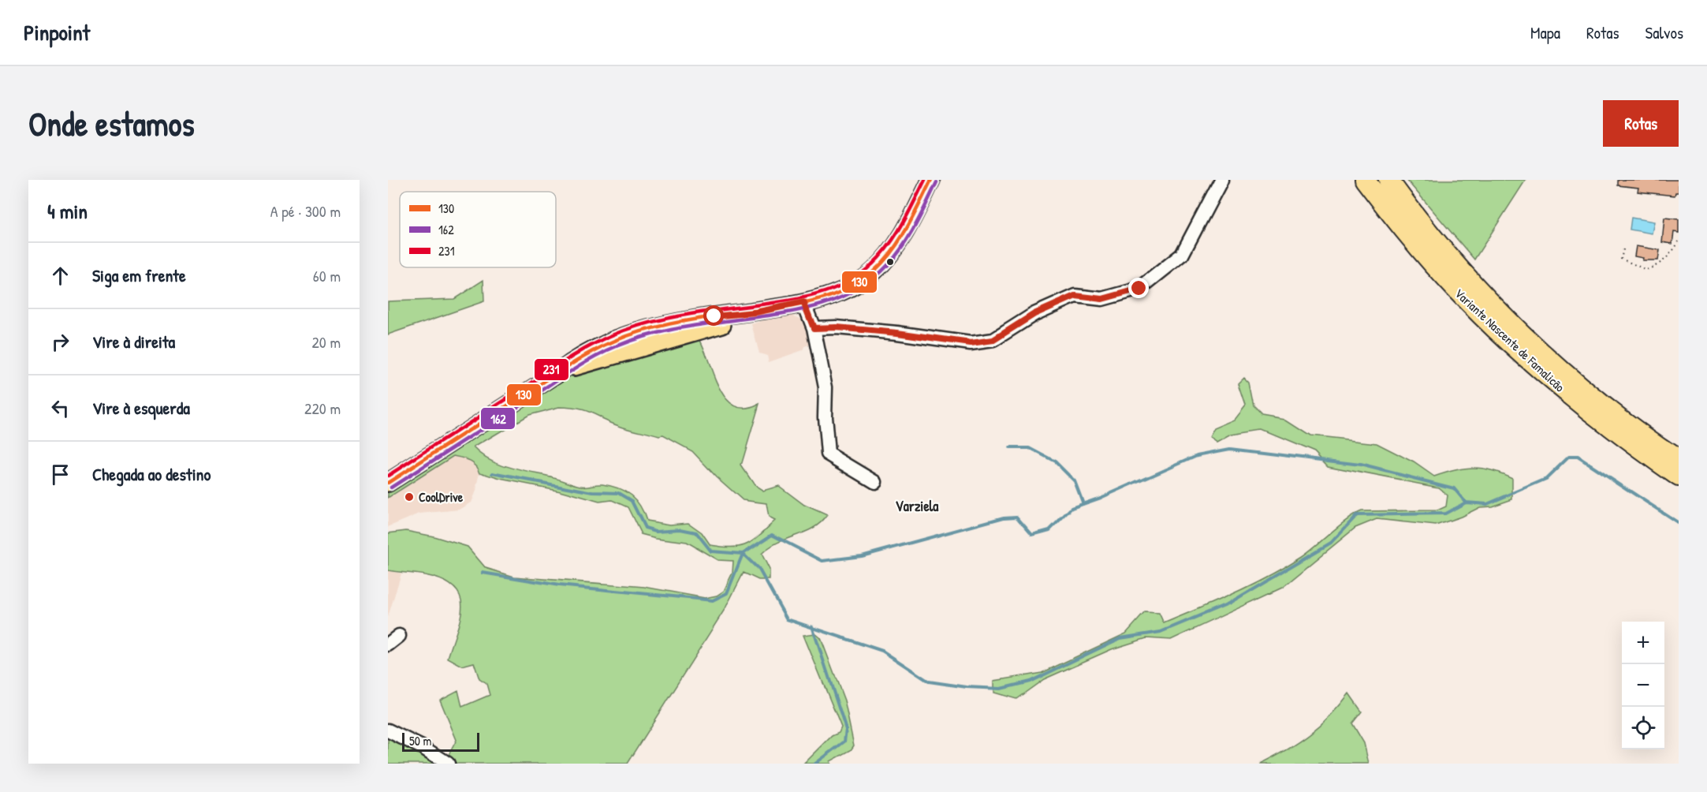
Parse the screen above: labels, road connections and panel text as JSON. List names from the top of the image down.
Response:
{
  "streets": {
    "highway": ["Variante Nascente de Famalicão"]
  },
  "districts": ["Varziela"],
  "places": ["CoolDrive"],
  "lines": ["transit line 130", "transit line 231", "transit line 162"],
  "legend": ["130", "162", "231"],
  "scale_bar": "50 m",
  "page": {
    "header": "Pinpoint",
    "nav": ["Mapa", "Rotas", "Salvos"],
    "buttons": "Rotas",
    "title": "Onde estamos",
    "heading": ["4 min", "A pé · 300 m"],
    "list": [
      ["Siga em frente", "60 m"],
      ["Vire à direita", "20 m"],
      ["Vire à esquerda", "220 m"],
      "Chegada ao destino"
    ],
    "map_buttons": ["+", "−"],
    "scale": "50 m"
  }
}
